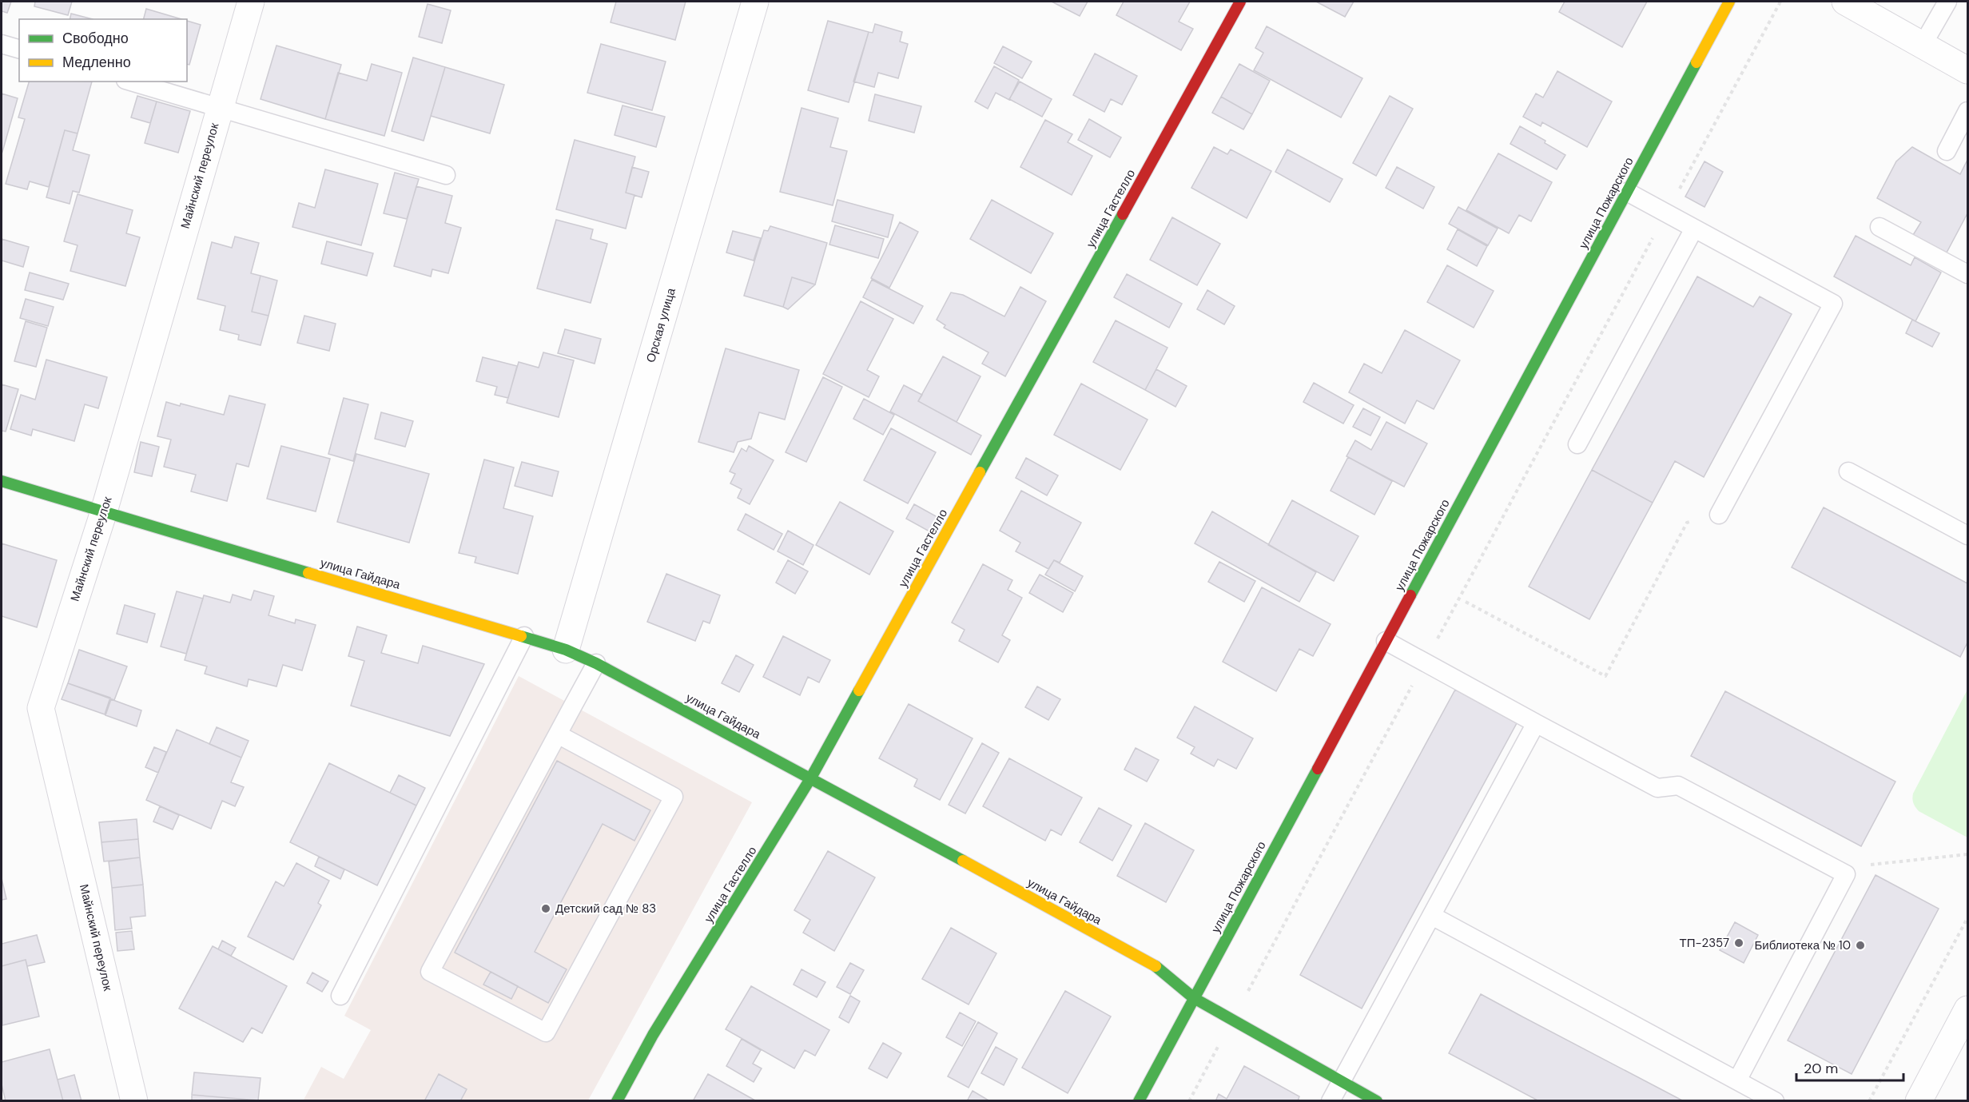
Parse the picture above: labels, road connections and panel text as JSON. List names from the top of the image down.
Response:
{
  "streets": {
    "street": [
      "Майнский переулок",
      "улица Пожарского",
      "улица Гастелло",
      "Орская улица",
      "улица Гайдара"
    ]
  },
  "crossings": [
    ["Майнский переулок", "улица Гайдара"],
    ["улица Пожарского", "улица Гайдара"],
    ["улица Гастелло", "улица Гайдара"],
    ["Орская улица", "улица Гайдара"]
  ],
  "places": ["Детский сад № 83", "ТП-2357", "Библиотека № 10"],
  "legend": ["Свободно", "Медленно"],
  "scale_bar": "20 m"
}
